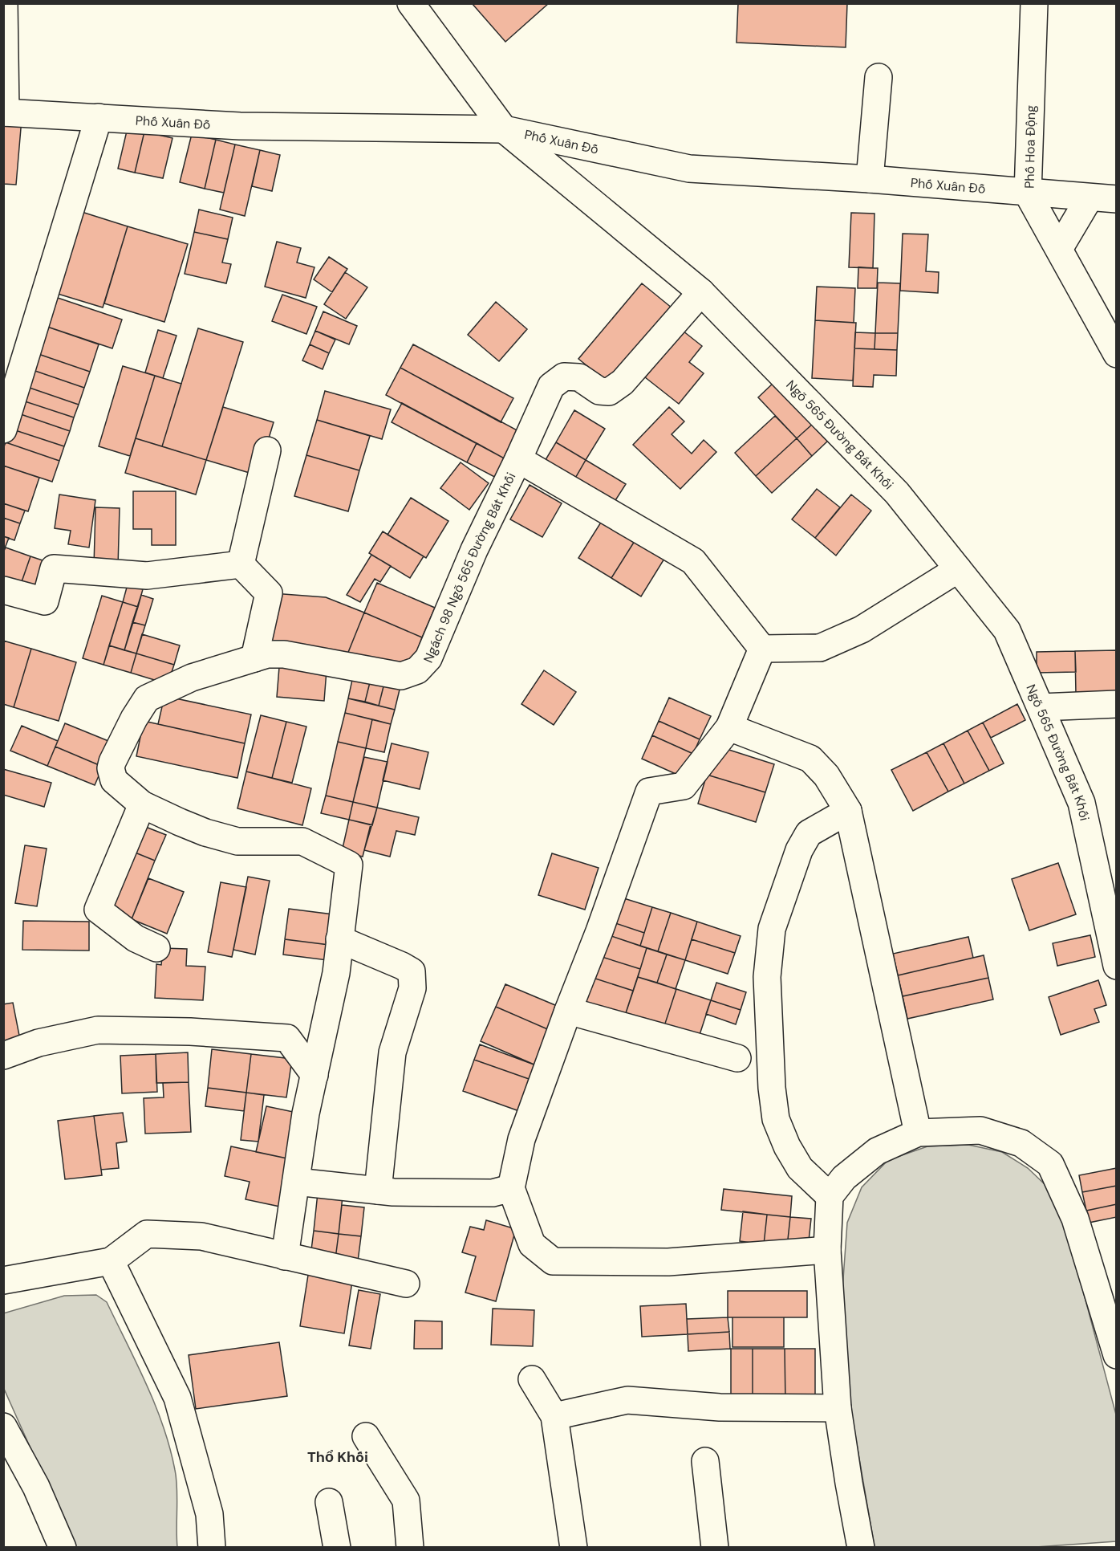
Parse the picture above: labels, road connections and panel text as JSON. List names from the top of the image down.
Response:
{
  "streets": {
    "street": [
      "Phố Xuân Đỗ",
      "Phố Hoa Động",
      "Ngõ 565 Đường Bát Khối",
      "Ngách 98 Ngõ 565 Đường Bát Khối"
    ]
  },
  "crossings": [
    ["Phố Xuân Đỗ", "Phố Hoa Động"],
    ["Phố Xuân Đỗ", "Ngõ 565 Đường Bát Khối"],
    ["Ngõ 565 Đường Bát Khối", "Ngách 98 Ngõ 565 Đường Bát Khối"]
  ],
  "districts": ["Thổ Khối"]
}
